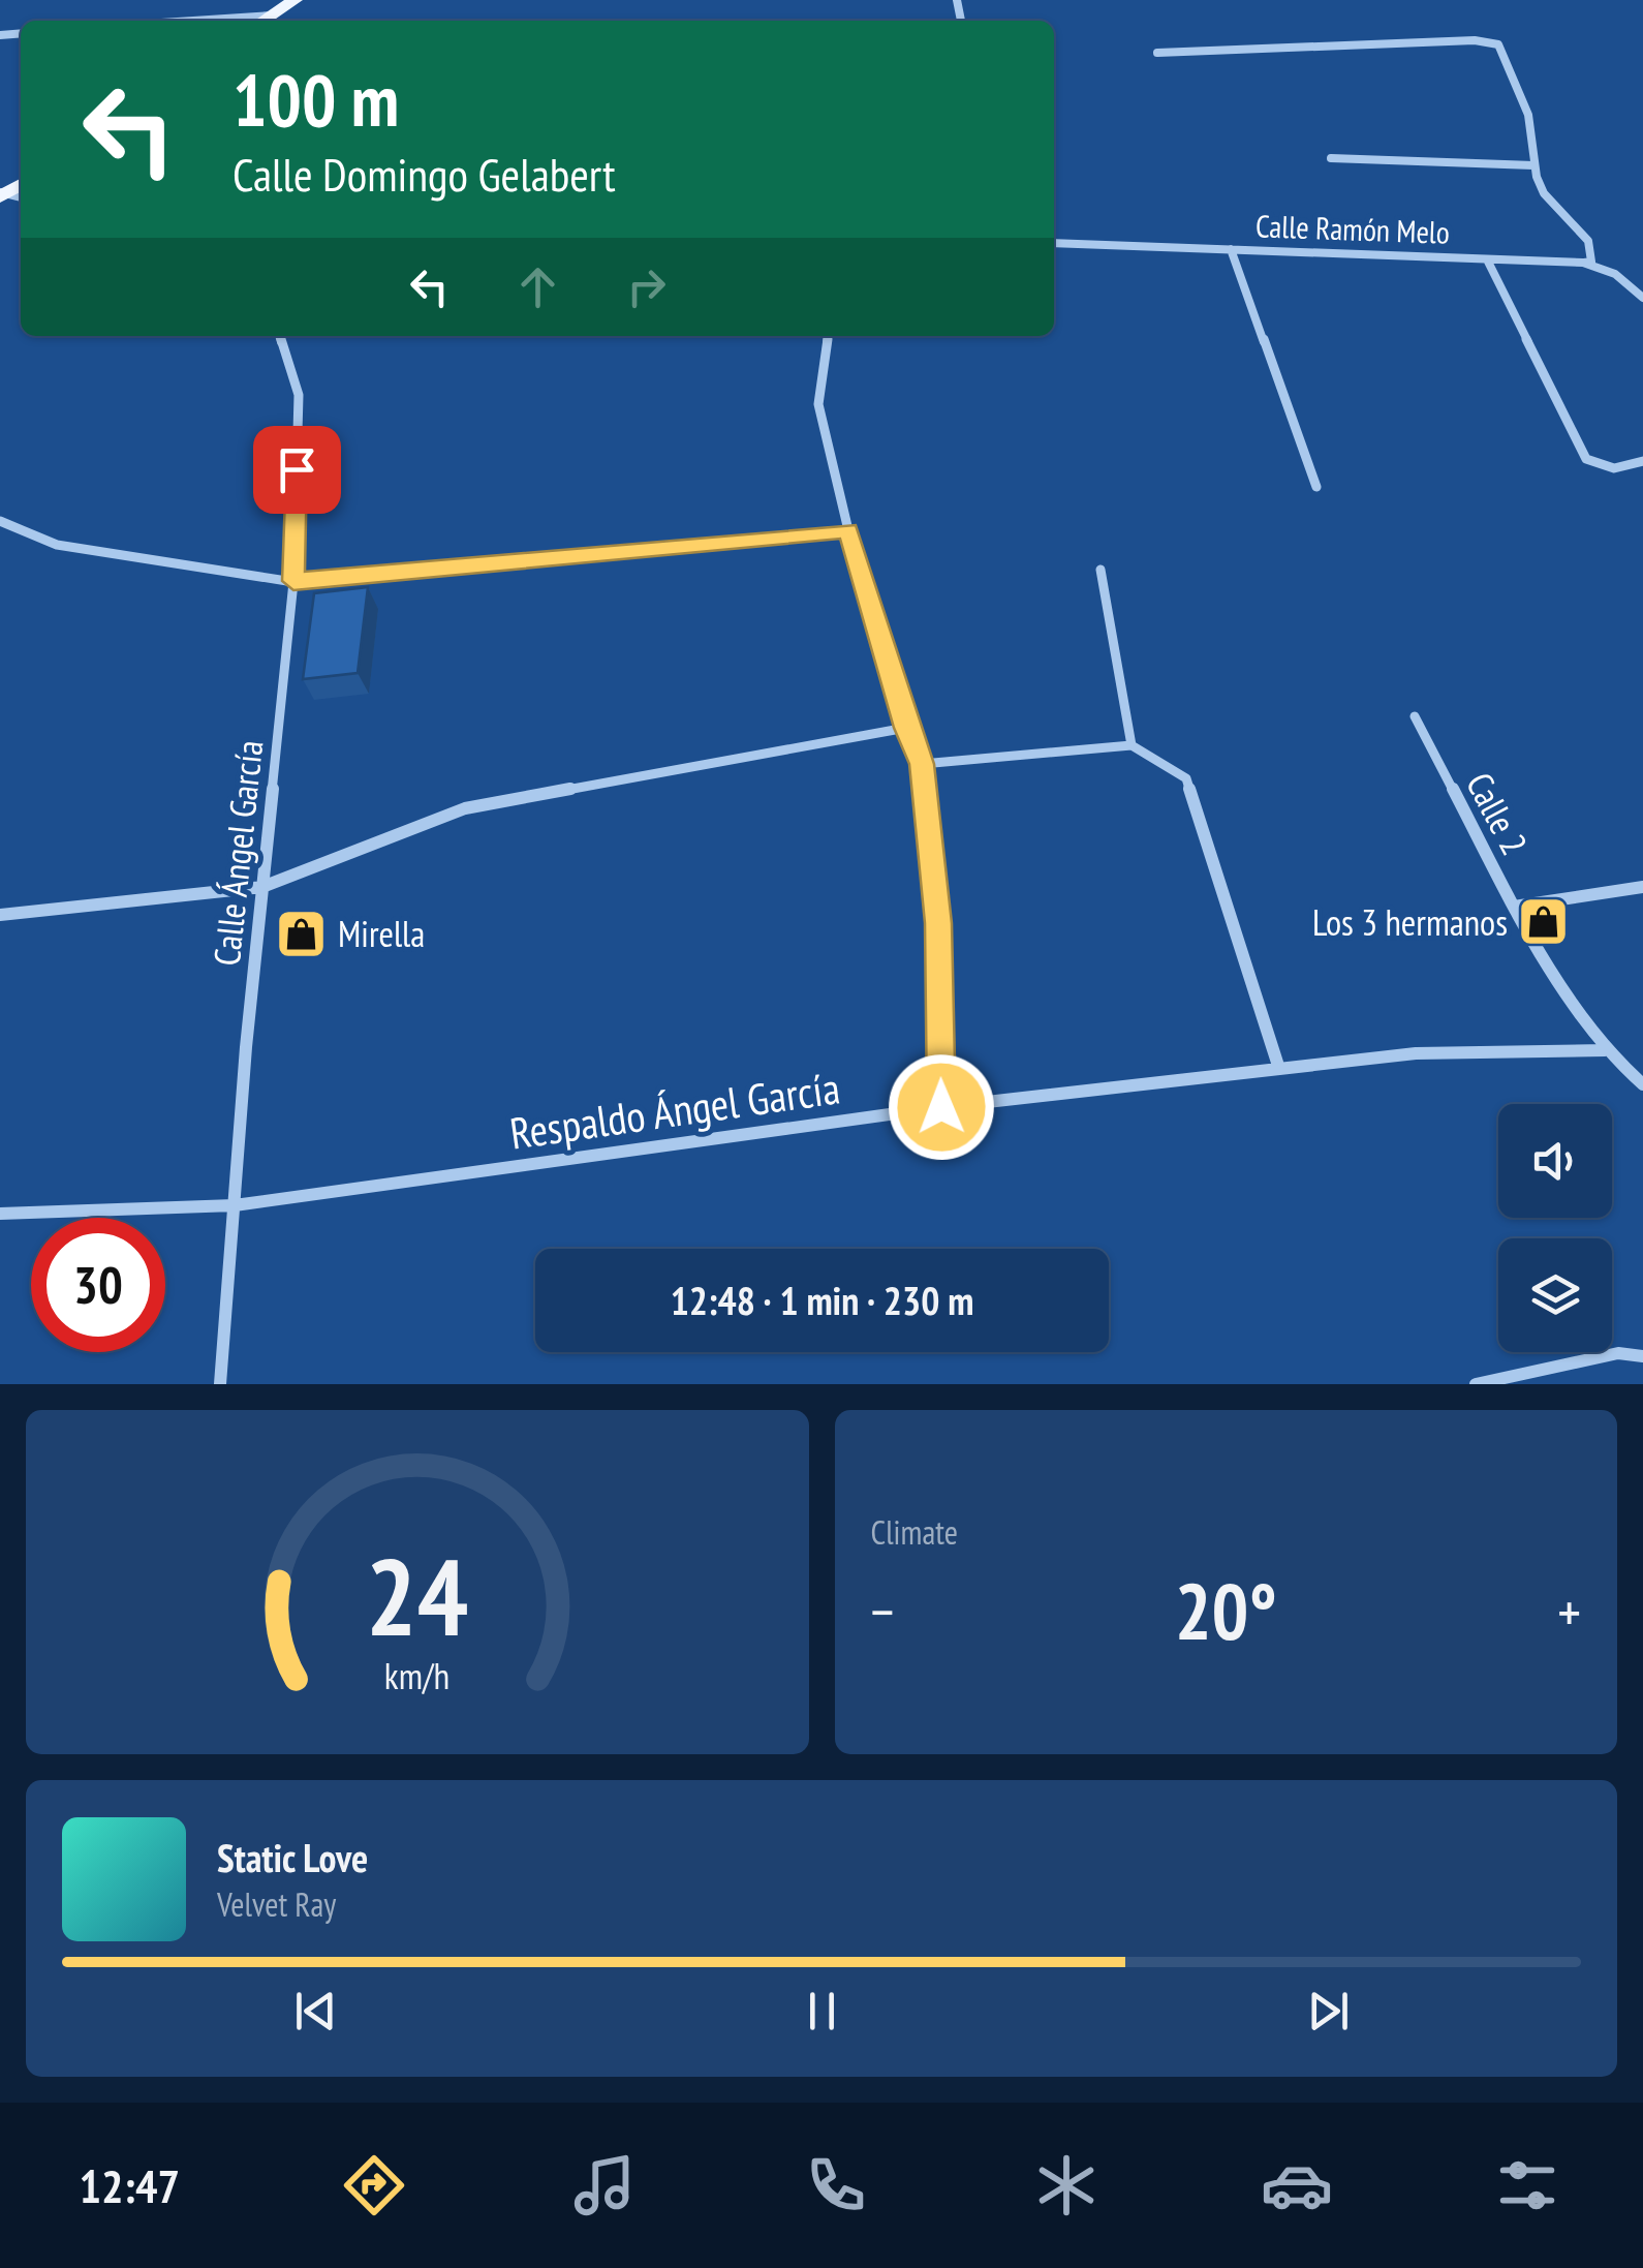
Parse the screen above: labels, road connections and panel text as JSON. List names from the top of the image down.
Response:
{
  "streets": {
    "street": [
      "Calle Ramón Melo",
      "Calle 2",
      "Calle Ángel García",
      "Respaldo Ángel García"
    ]
  },
  "crossings": [
    ["Calle 2", "Respaldo Ángel García"],
    ["Calle Ángel García", "Respaldo Ángel García"]
  ],
  "places": {
    "shop": ["Los 3 hermanos", "Mirella"]
  },
  "page": {
    "turn": ["100 m", "Calle Domingo Gelabert"],
    "limit": "30",
    "trip": "12:48 · 1 min · 230 m",
    "tile": "Climate",
    "heat": ["−", "20°", "+"],
    "song": ["Static Love", "Velvet Ray"],
    "tabs": "12:47",
    "gauge": ["24", "km/h"]
  }
}
